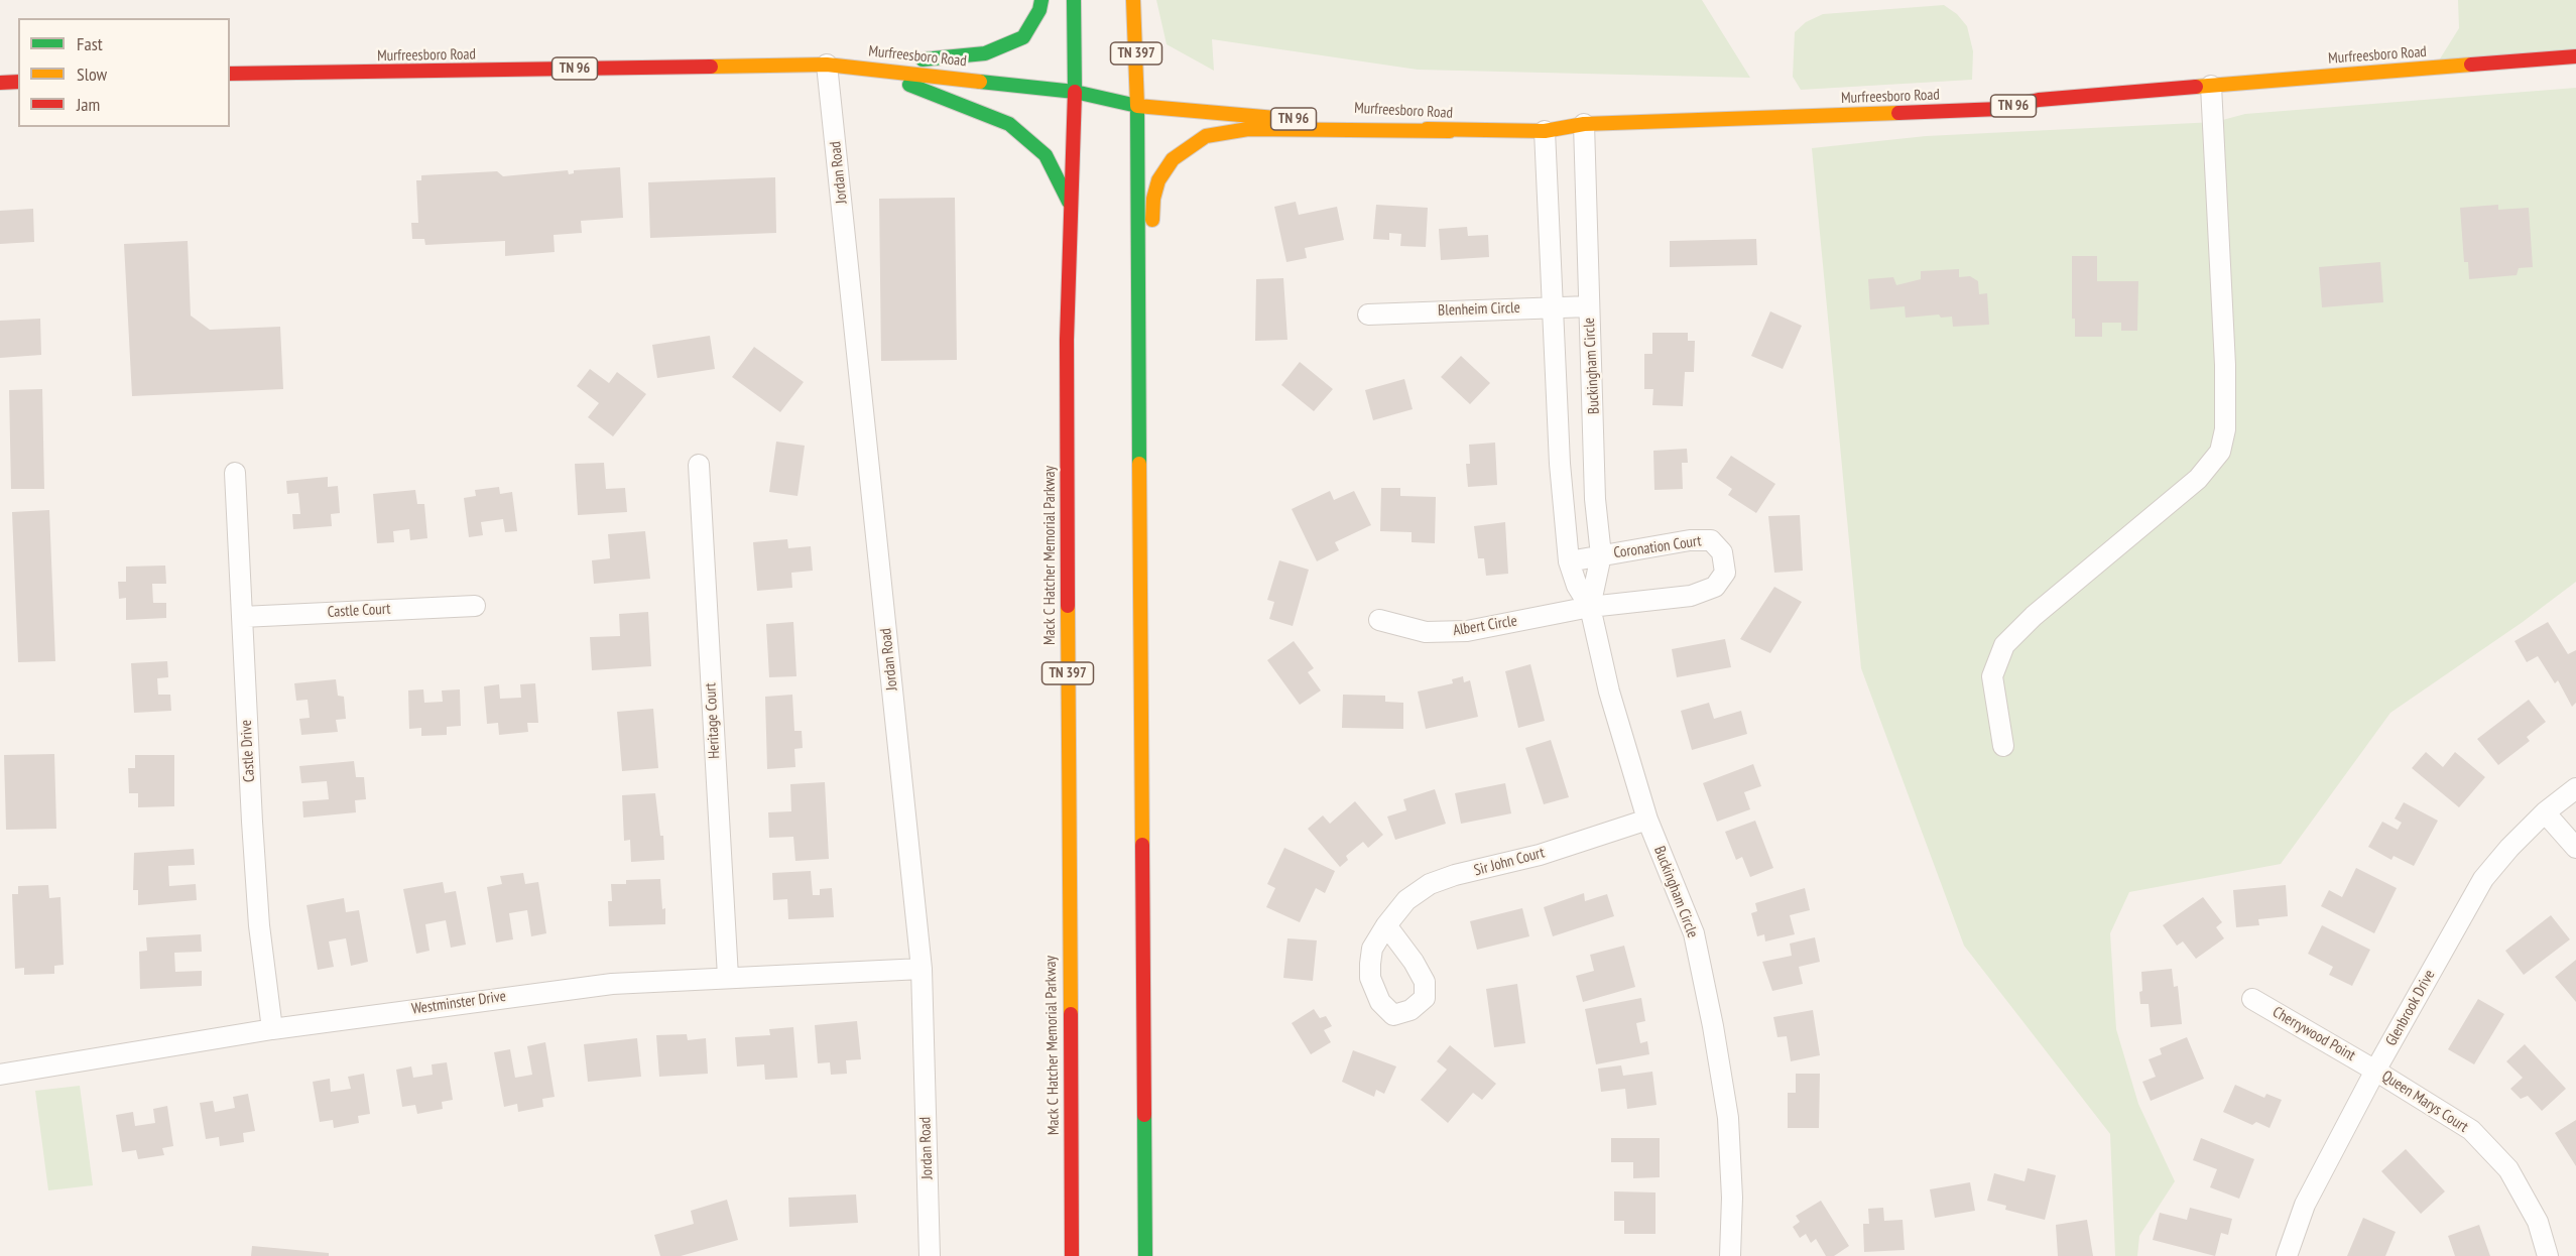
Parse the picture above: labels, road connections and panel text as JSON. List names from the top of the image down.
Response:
{
  "streets": {
    "main road": [
      "TN 397",
      "Murfreesboro Road",
      "TN 96",
      "Mack C Hatcher Memorial Parkway"
    ],
    "street": [
      "Jordan Road",
      "Blenheim Circle",
      "Buckingham Circle",
      "Coronation Court",
      "Castle Court",
      "Albert Circle",
      "Heritage Court",
      "Castle Drive",
      "Sir John Court",
      "Westminster Drive",
      "Glenbrook Drive",
      "Cherrywood Point",
      "Queen Marys Court"
    ]
  },
  "crossings": [
    ["TN 397", "Murfreesboro Road"],
    ["Murfreesboro Road", "Jordan Road"],
    ["Murfreesboro Road", "Buckingham Circle"],
    ["Murfreesboro Road", "Mack C Hatcher Memorial Parkway"],
    ["Jordan Road", "Westminster Drive"],
    ["Blenheim Circle", "Buckingham Circle"],
    ["Buckingham Circle", "Coronation Court"],
    ["Buckingham Circle", "Albert Circle"],
    ["Buckingham Circle", "Sir John Court"],
    ["Coronation Court", "Albert Circle"],
    ["Castle Court", "Castle Drive"],
    ["Heritage Court", "Westminster Drive"],
    ["Castle Drive", "Westminster Drive"],
    ["Glenbrook Drive", "Cherrywood Point"],
    ["Glenbrook Drive", "Queen Marys Court"],
    ["Cherrywood Point", "Queen Marys Court"]
  ],
  "legend": ["Fast", "Slow", "Jam"]
}
